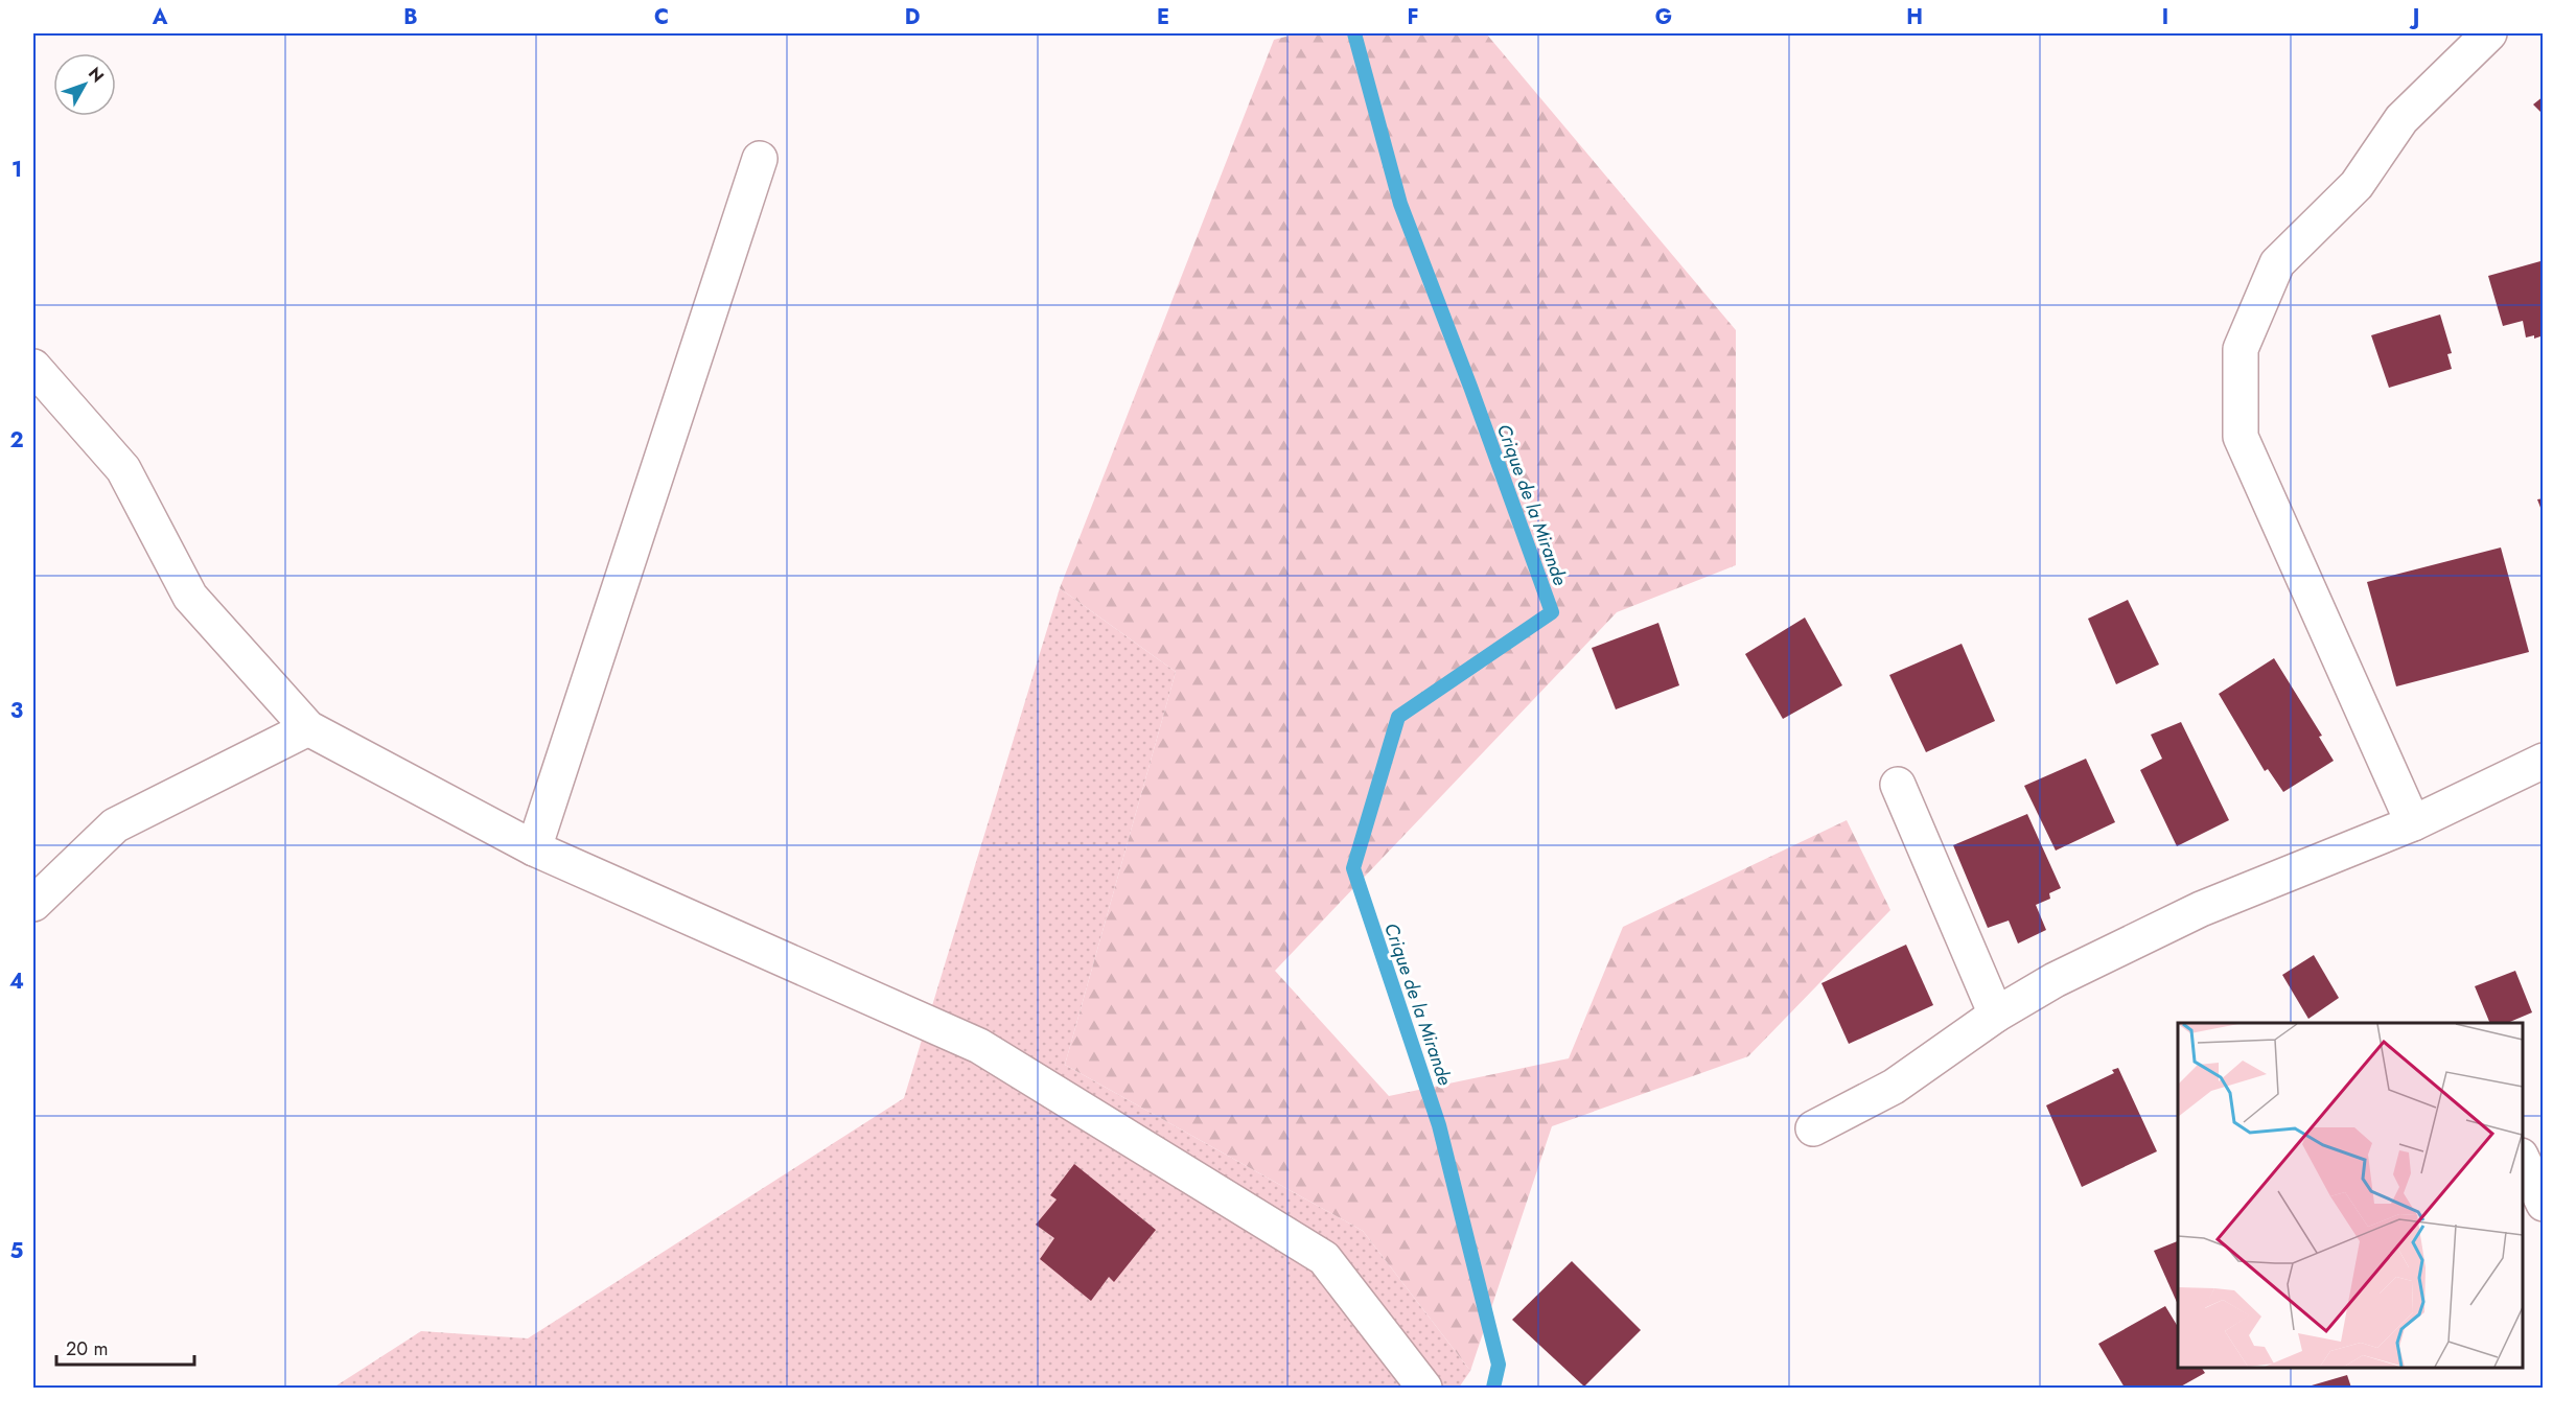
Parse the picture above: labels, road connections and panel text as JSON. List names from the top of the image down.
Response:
{
  "water": ["Crique de la Mirande"],
  "scale_bar": "20 m",
  "north": "top right",
  "grid": {
    "columns": [
      "A",
      "B",
      "C",
      "D",
      "E",
      "F",
      "G",
      "H",
      "I",
      "J"
    ],
    "rows": [
      "1",
      "2",
      "3",
      "4",
      "5"
    ]
  }
}
